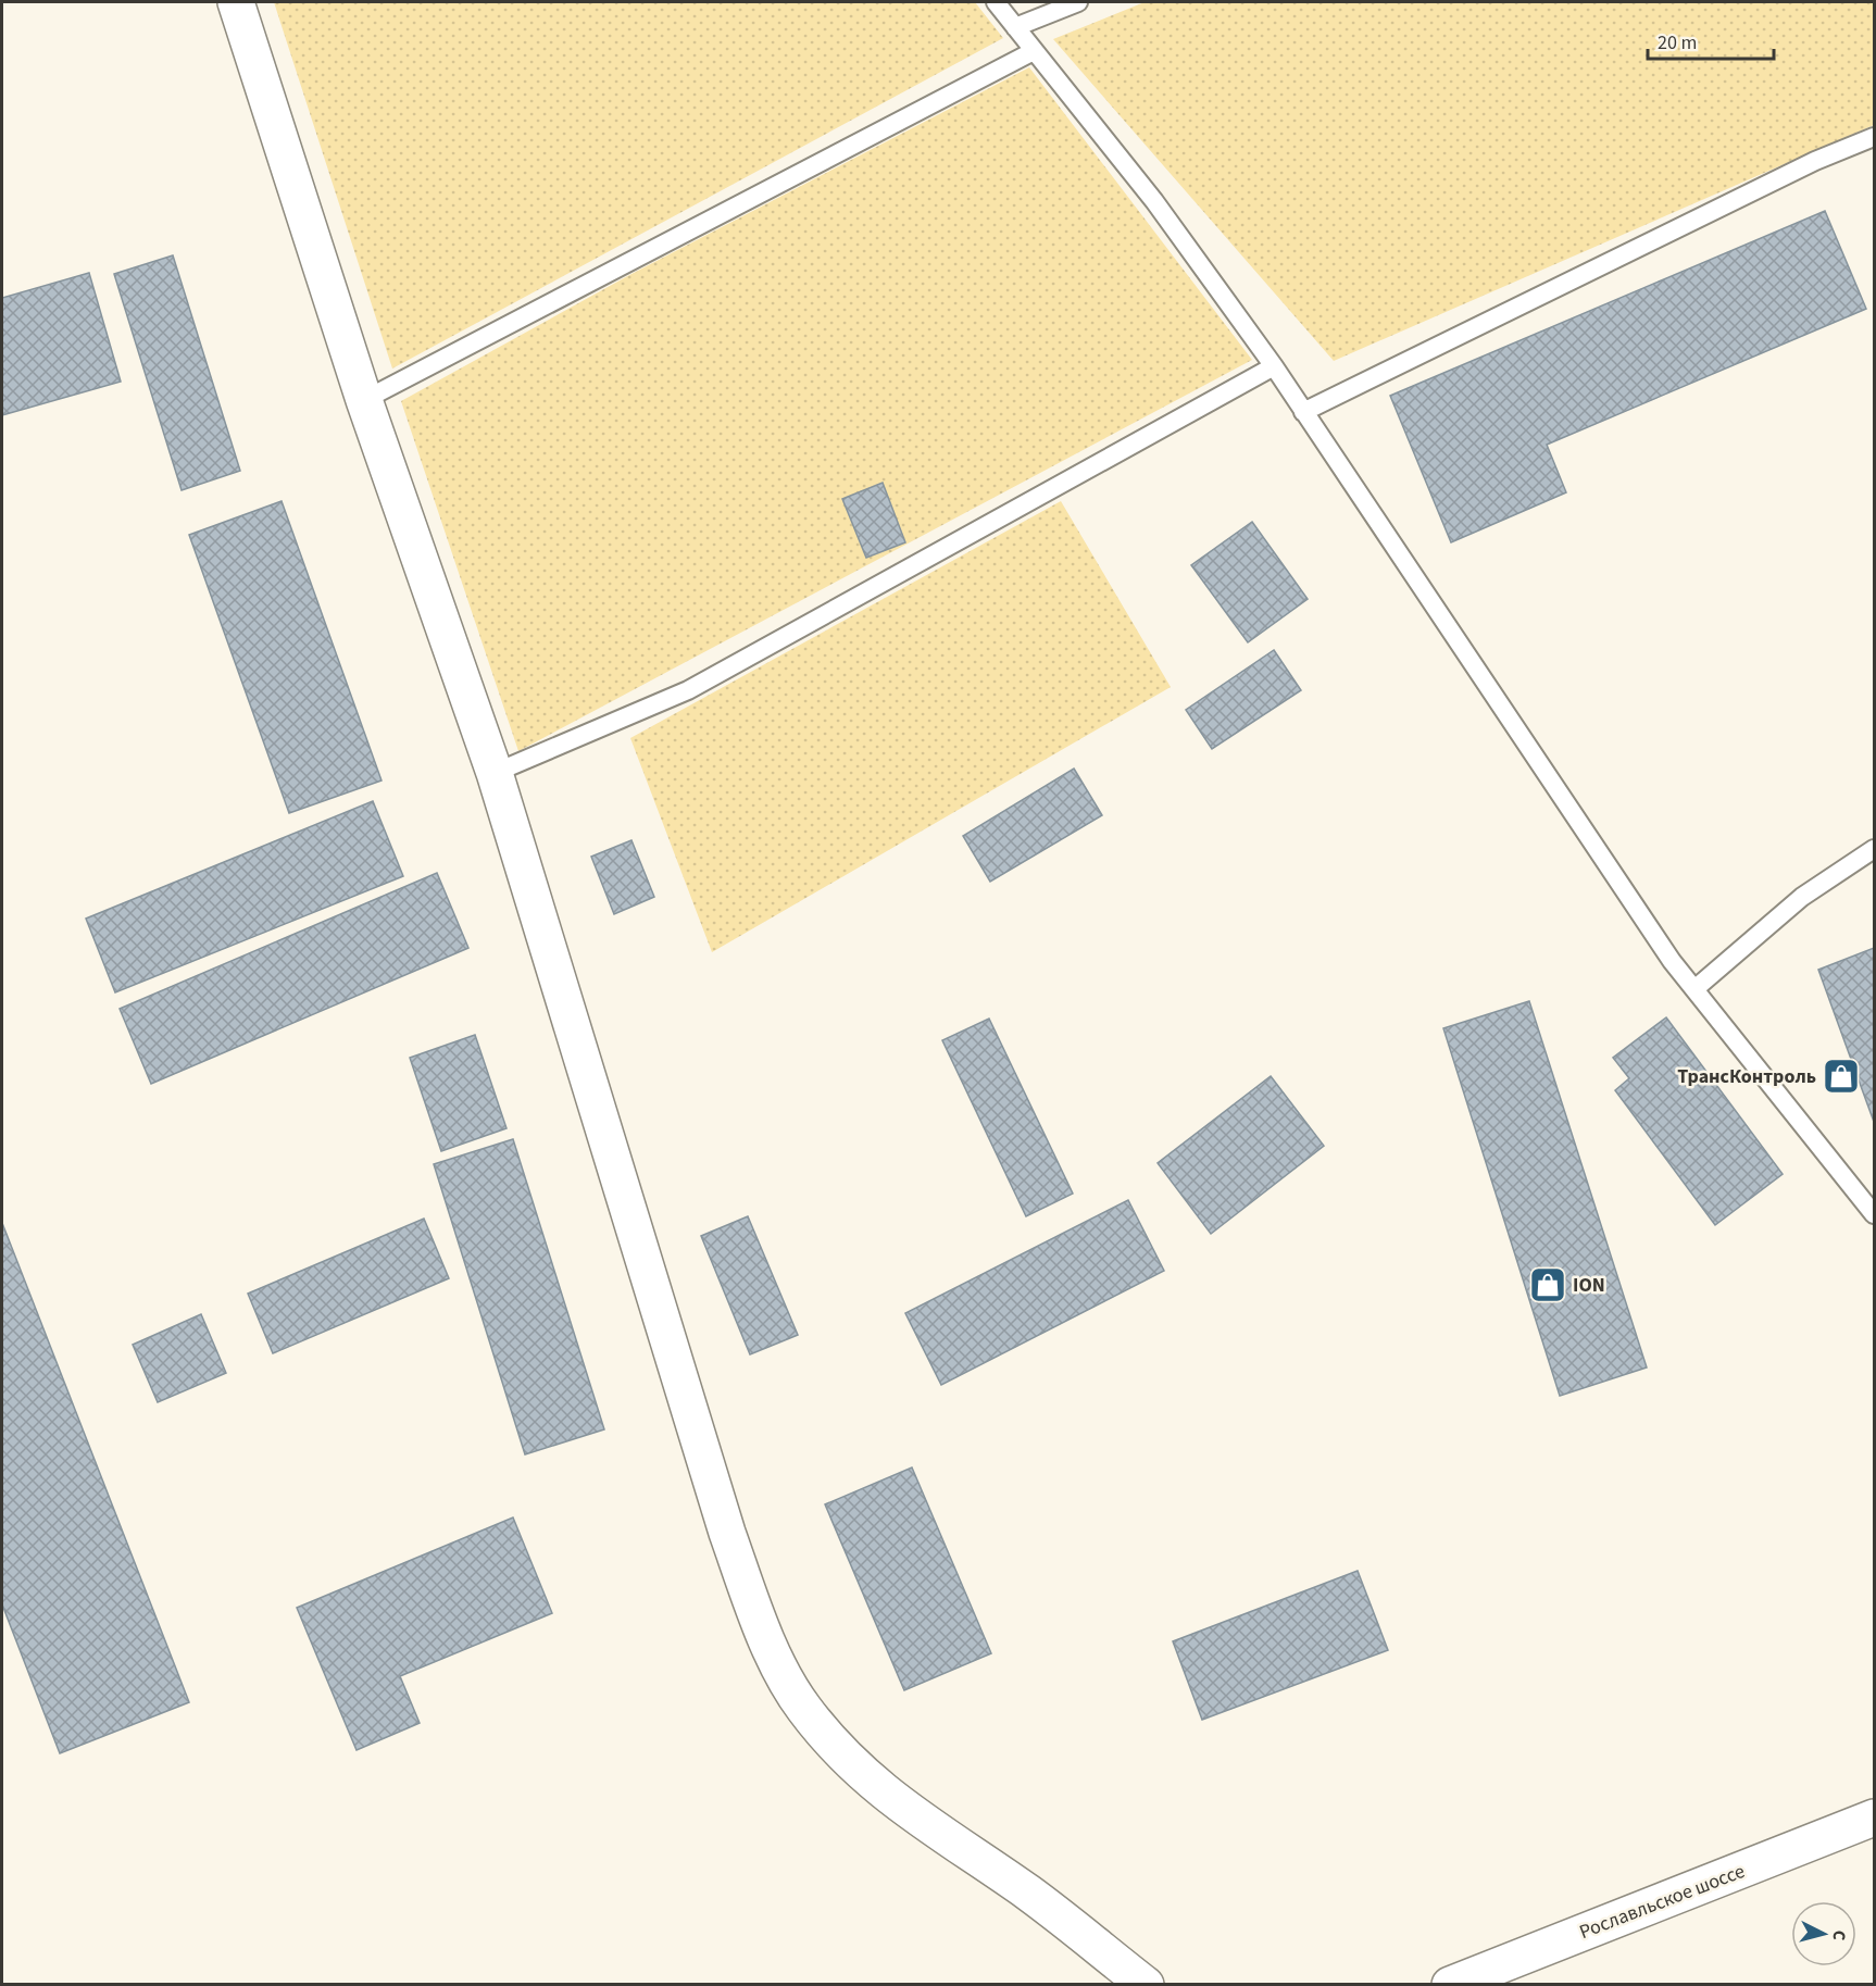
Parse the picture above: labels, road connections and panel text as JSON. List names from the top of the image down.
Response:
{
  "streets": {
    "street": ["Рославльское шоссе"]
  },
  "places": {
    "shop": ["ТрансКонтроль", "ION"]
  },
  "scale_bar": "20 m",
  "north": "right"
}
